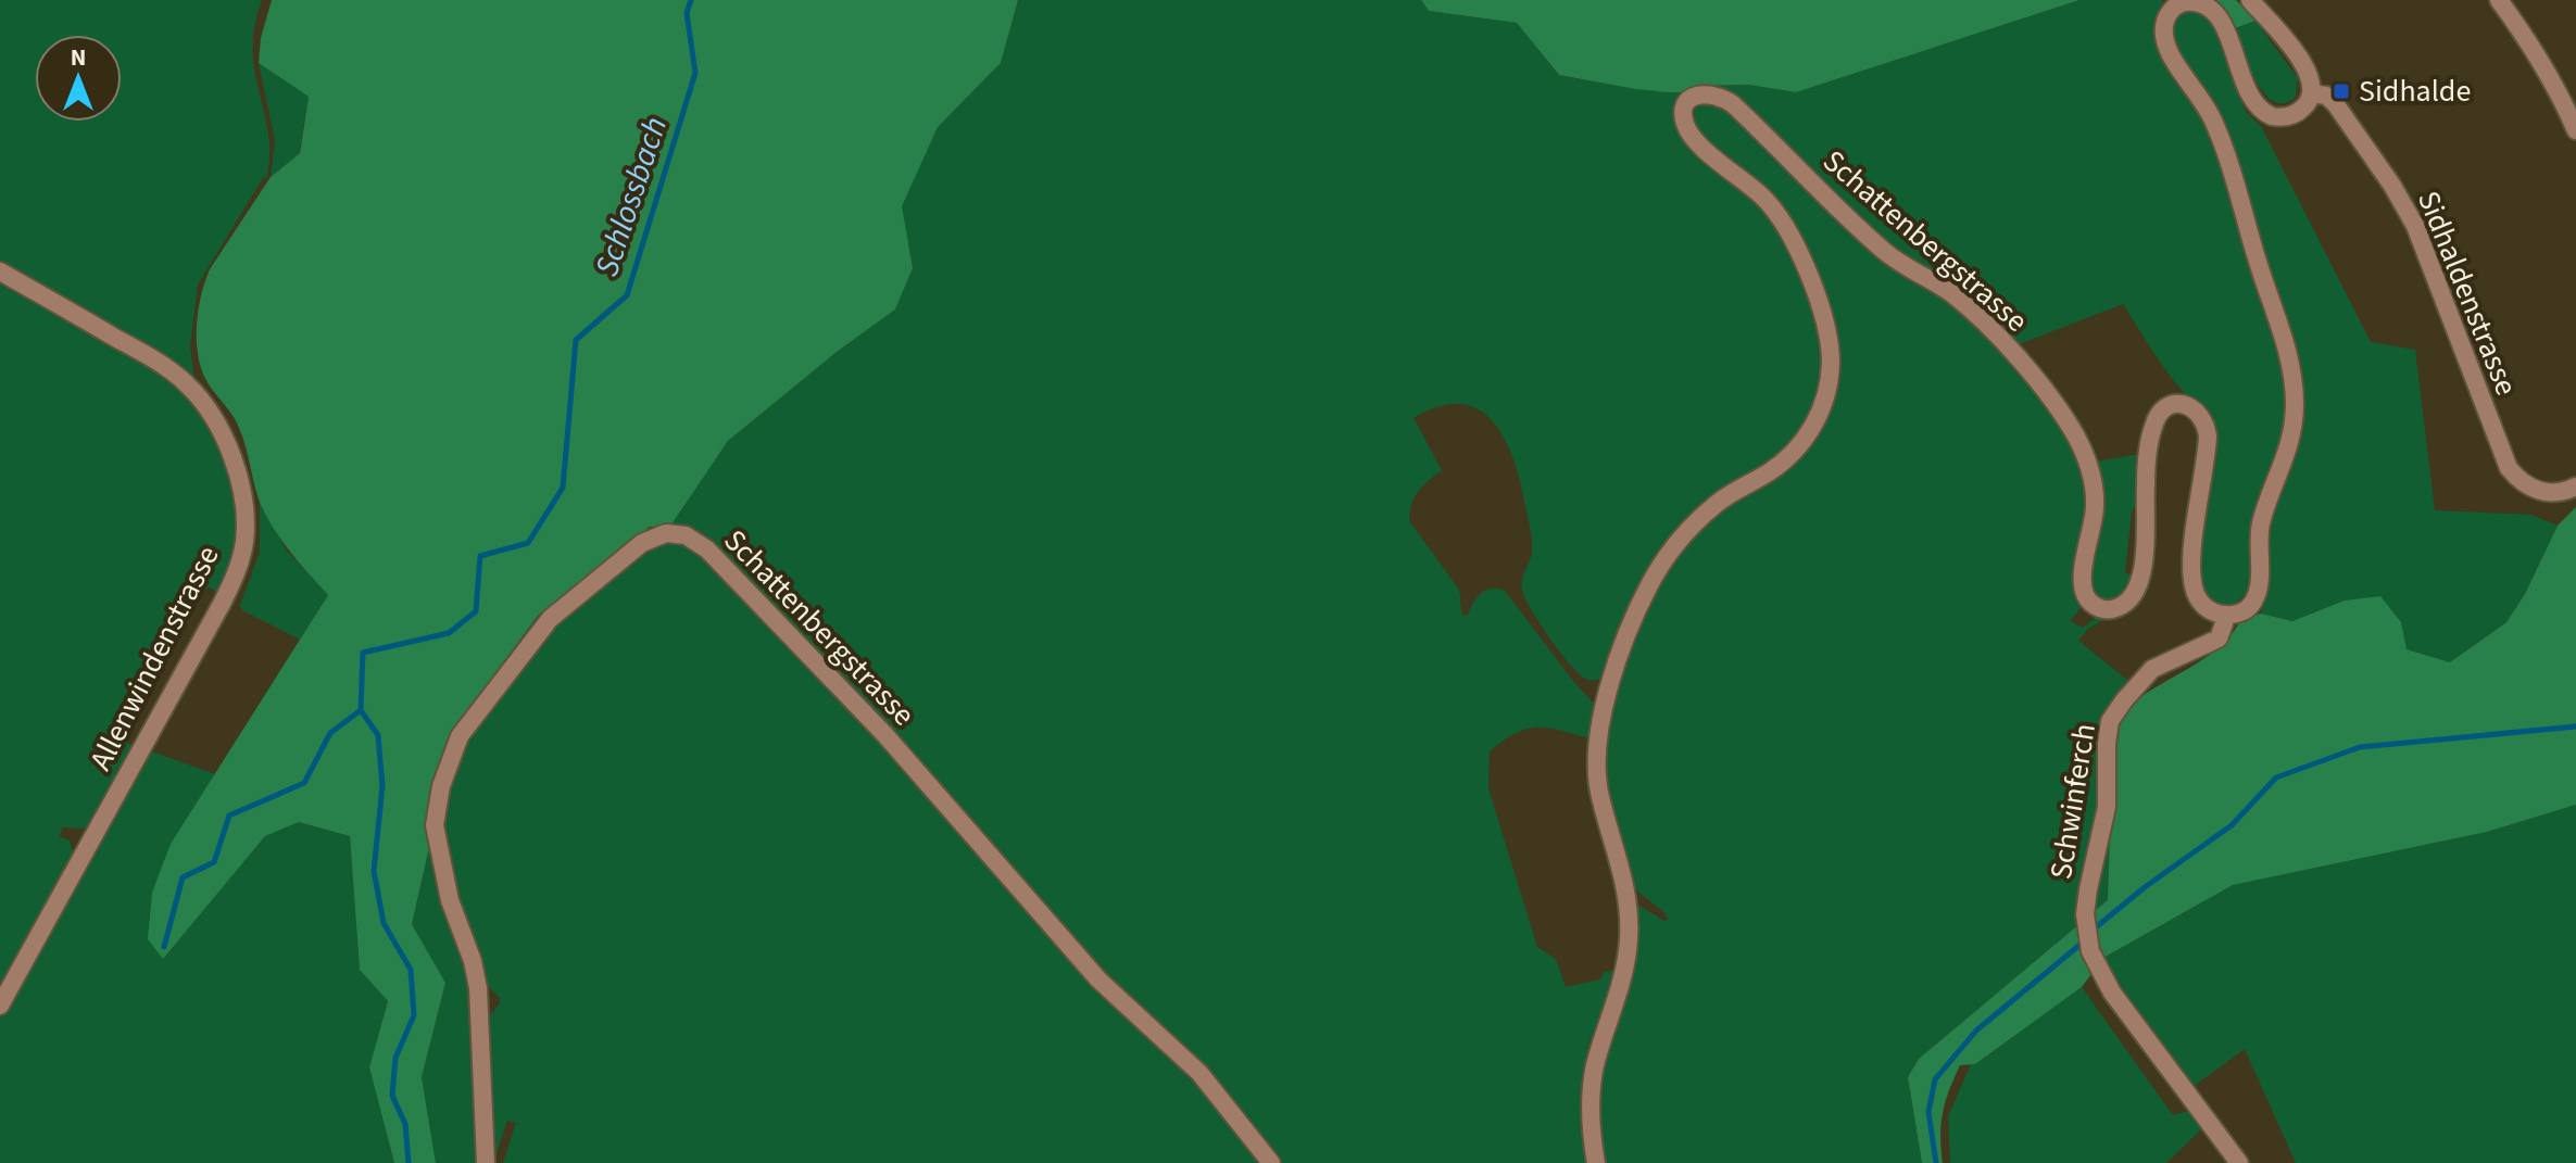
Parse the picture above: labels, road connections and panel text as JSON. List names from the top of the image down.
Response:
{
  "streets": {
    "street": [
      "Schattenbergstrasse",
      "Sidhaldenstrasse",
      "Allenwindenstrasse",
      "Schwinferch"
    ]
  },
  "crossings": [
    ["Schattenbergstrasse", "Schwinferch"]
  ],
  "water": ["Schlossbach"],
  "places": {
    "transit": ["Sidhalde"]
  },
  "north": "top"
}
